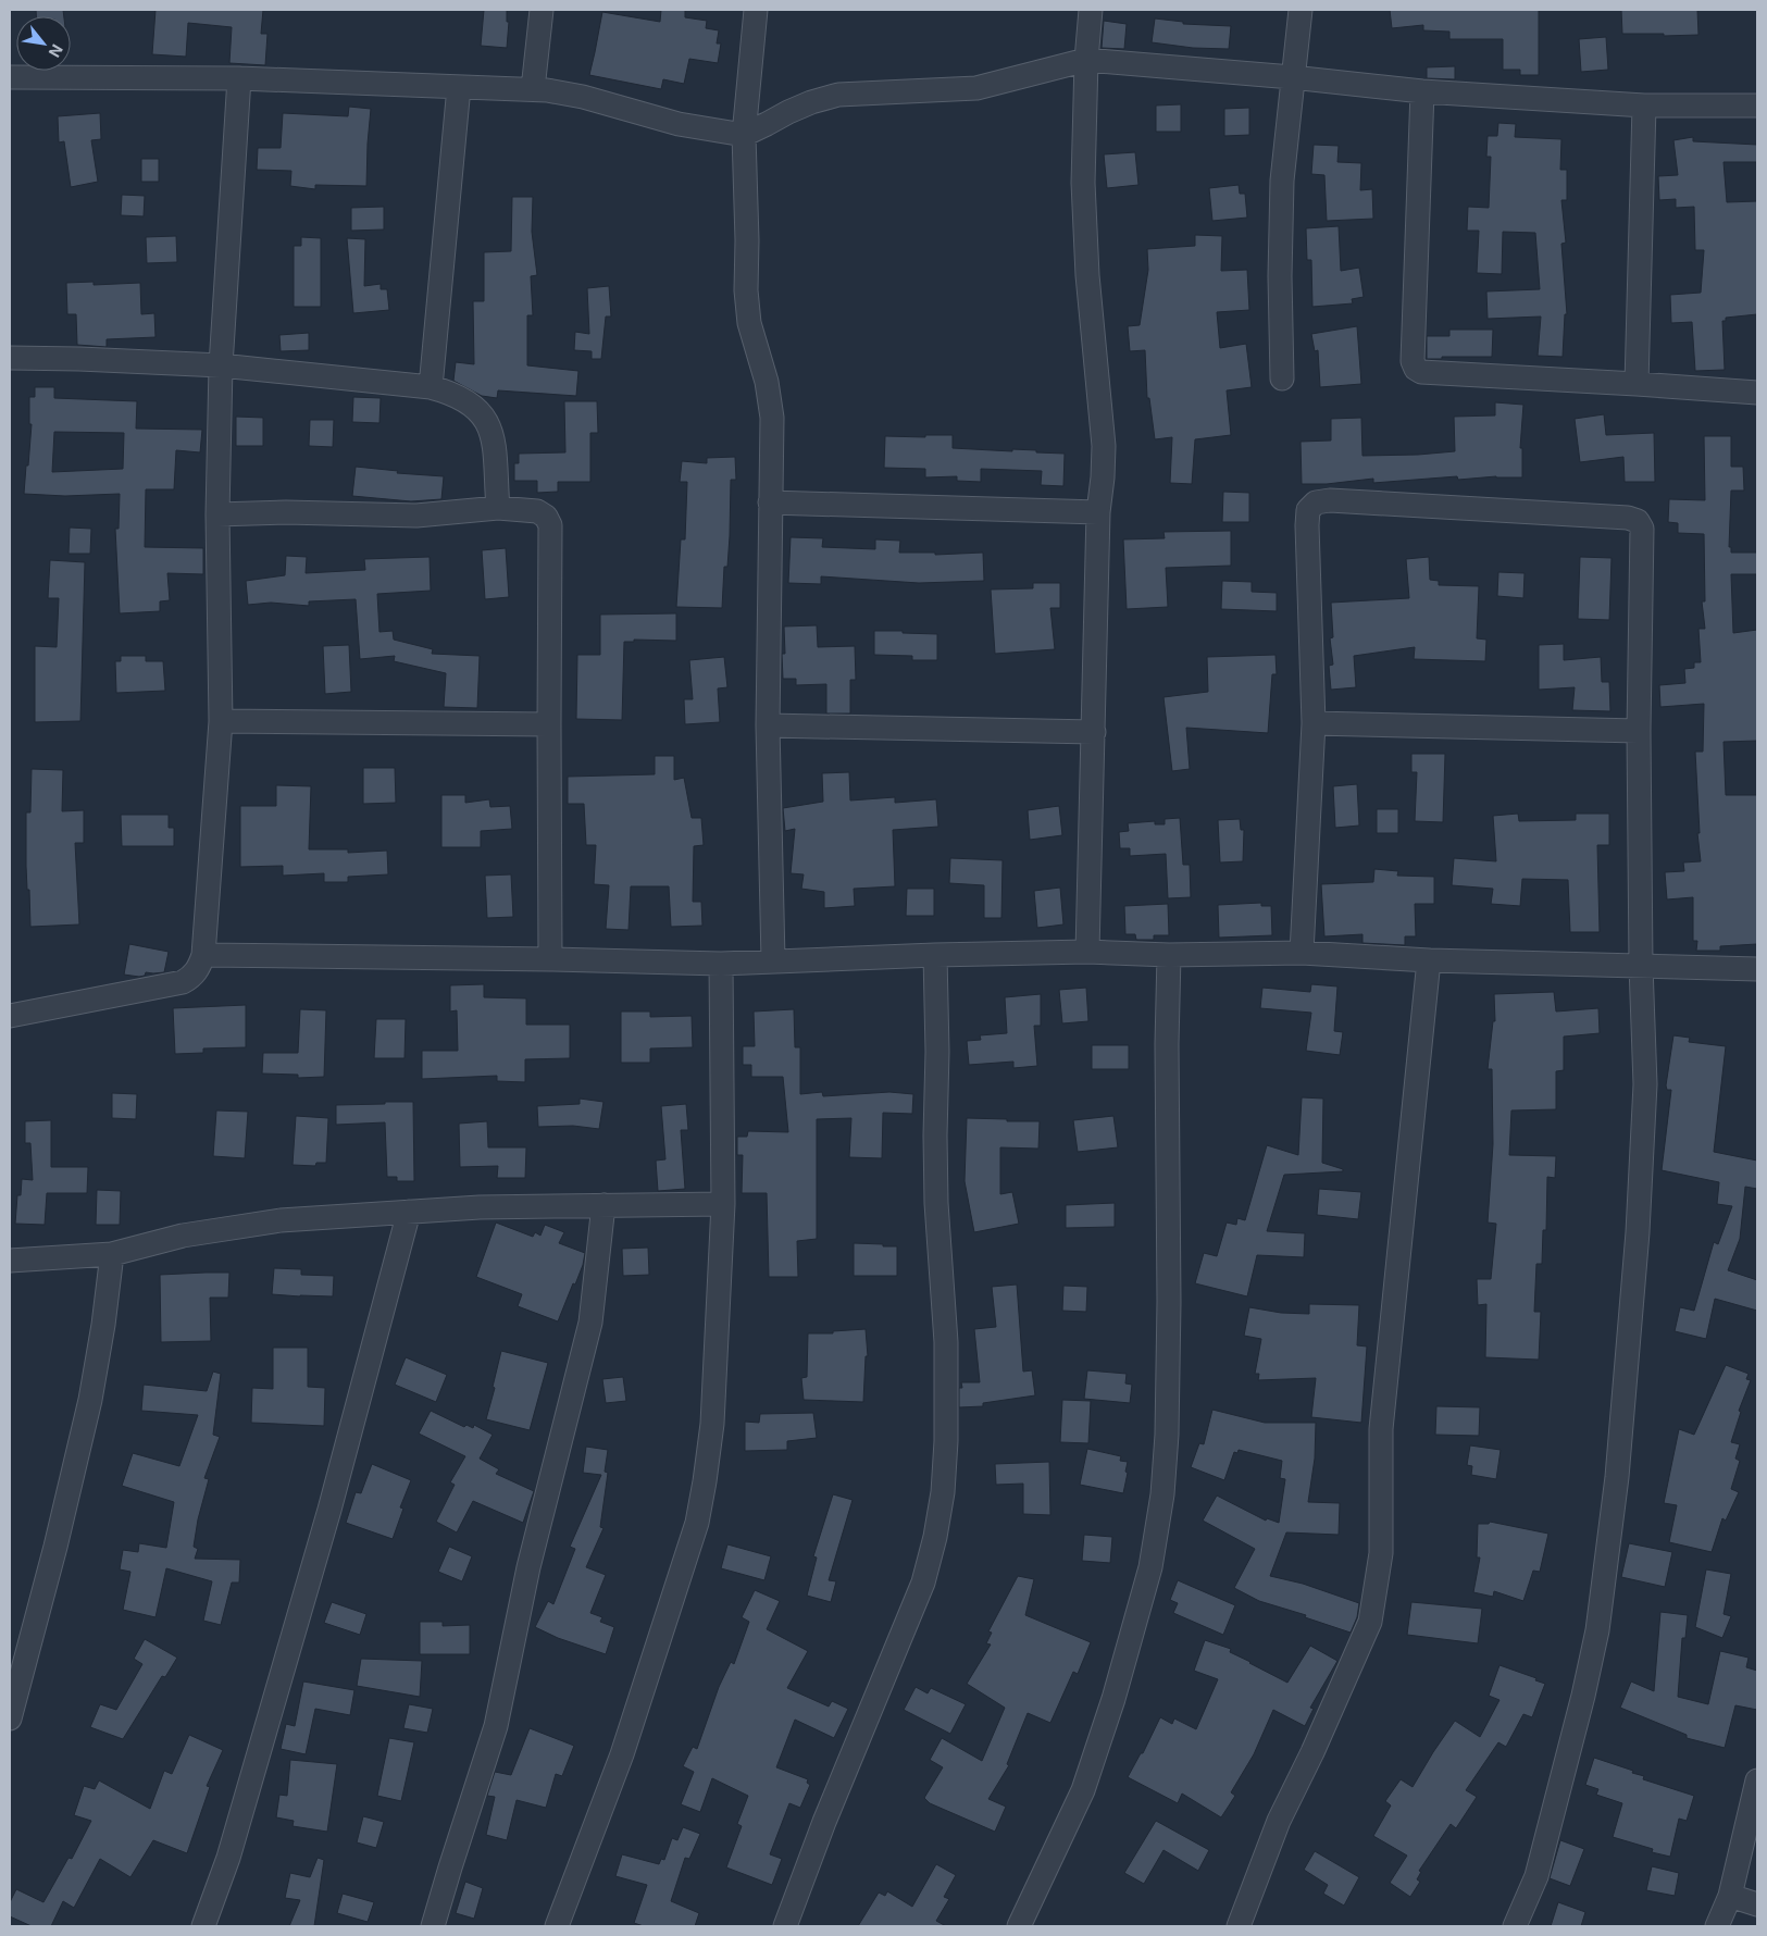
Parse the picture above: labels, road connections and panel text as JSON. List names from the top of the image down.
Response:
{
  "north": "bottom right"
}
